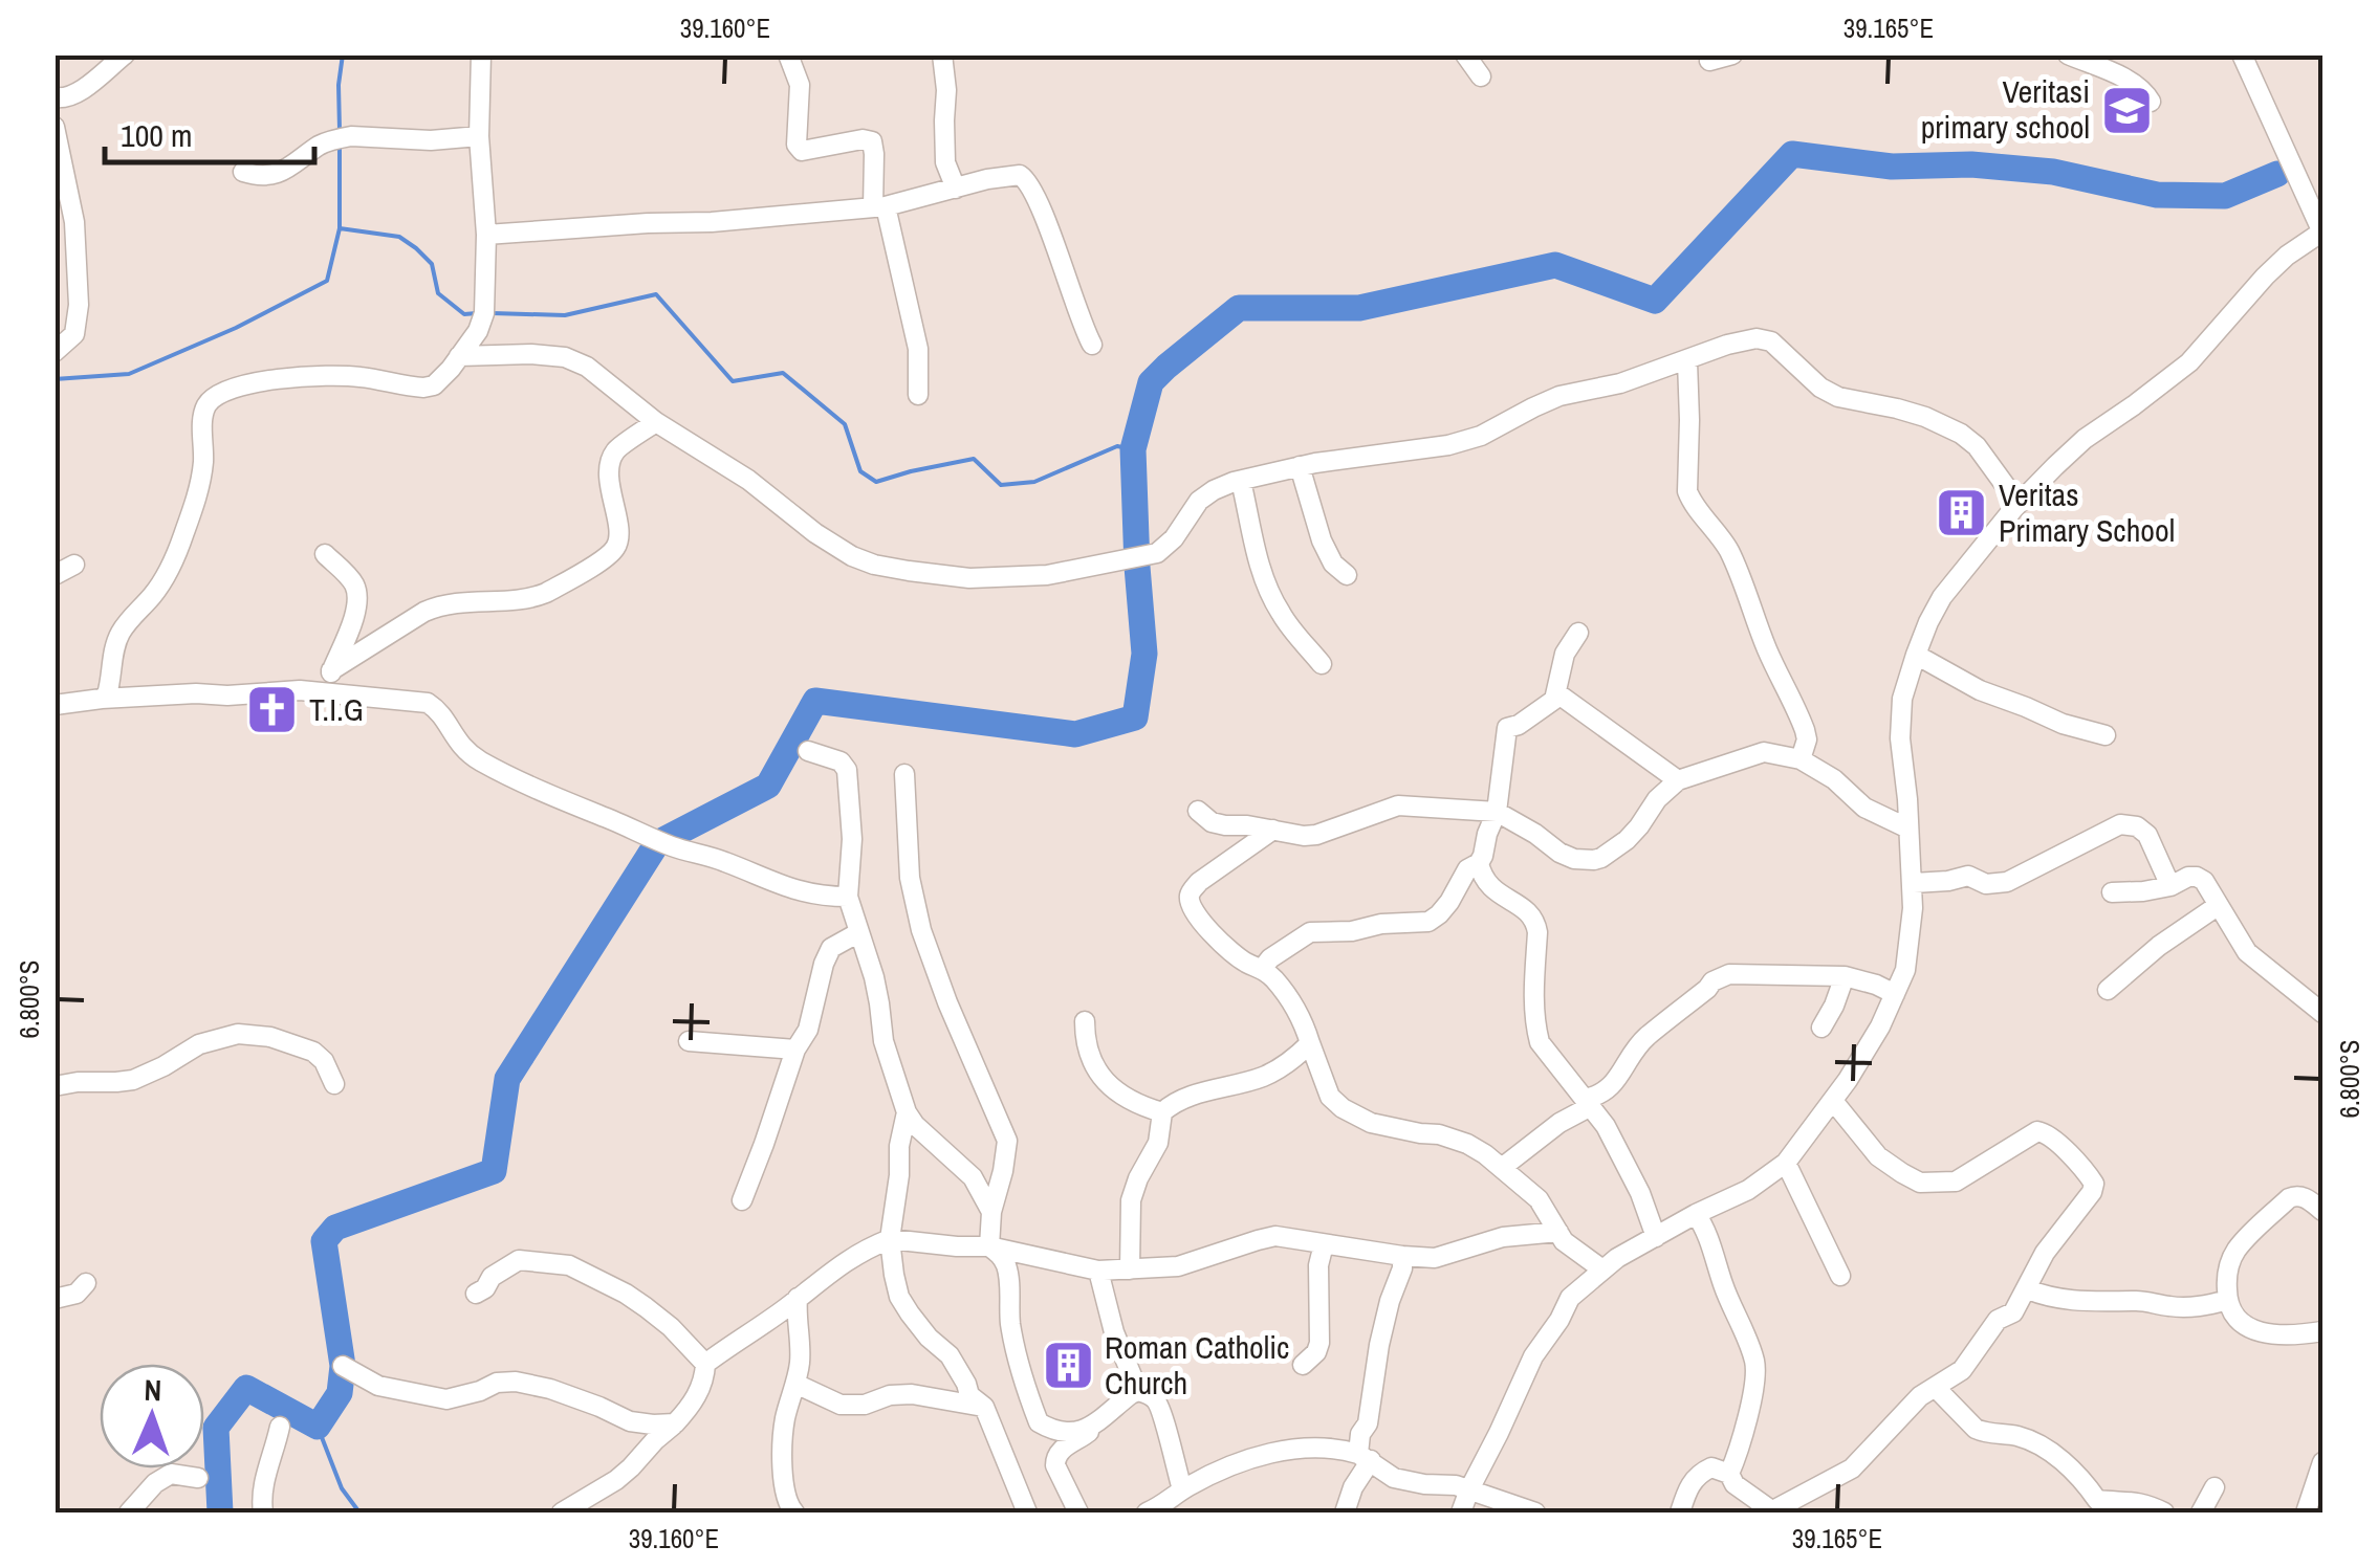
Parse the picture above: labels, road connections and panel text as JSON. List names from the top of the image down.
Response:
{
  "places": {
    "school or university": ["Veritasi primary school"],
    "building": ["Veritas Primary School", "Roman Catholic Church"],
    "church": ["T.I.G"]
  },
  "scale_bar": "100 m",
  "north": "top",
  "coordinates": ["39.160°E", "39.165°E", "6.800°S"]
}
